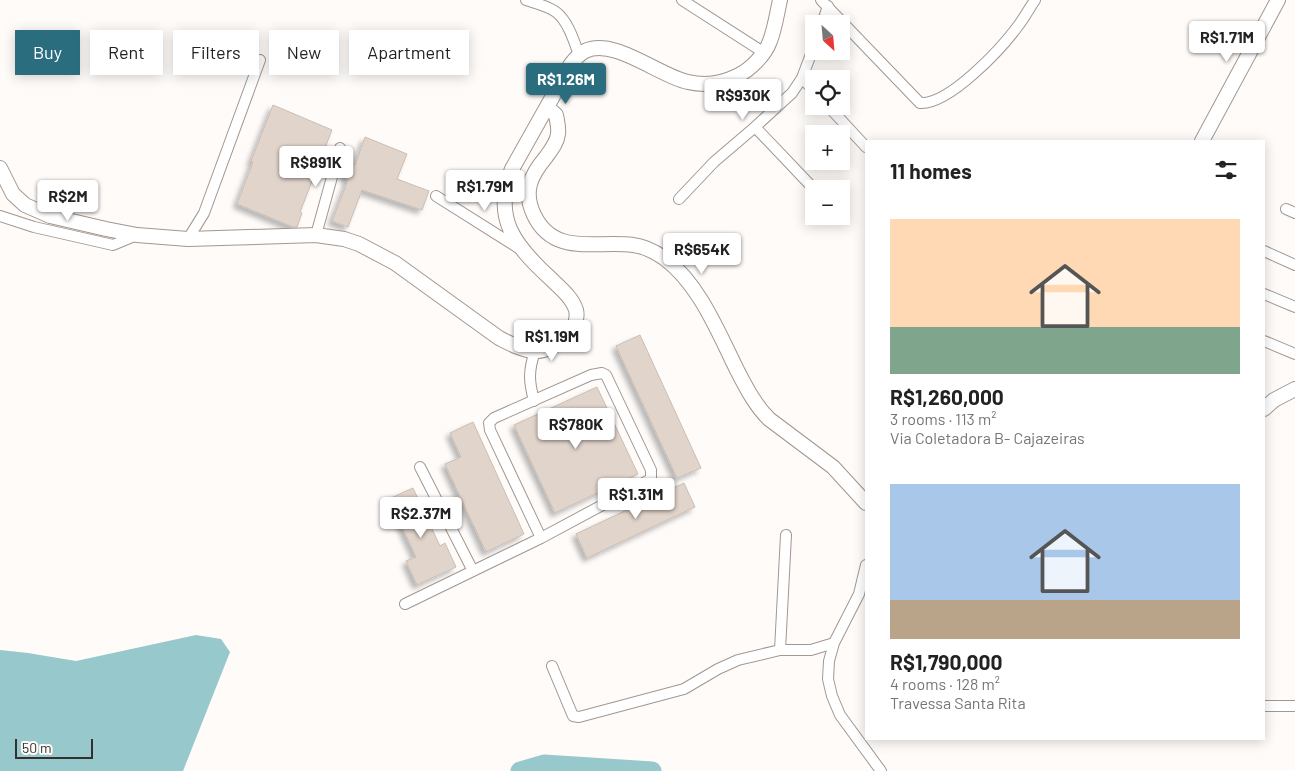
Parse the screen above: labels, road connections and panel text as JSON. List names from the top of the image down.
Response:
{
  "scale_bar": "50 m",
  "north": "bottom right",
  "page": {
    "map_buttons": ["+", "−"],
    "price": [
      "R$1.71M",
      "R$1.26M",
      "R$930K",
      "R$891K",
      "R$1.79M",
      "R$2M",
      "R$654K",
      "R$1.19M",
      "R$780K",
      "R$1.31M",
      "R$2.37M"
    ],
    "chip": [
      "Buy",
      "Rent",
      "Filters",
      "New",
      "Apartment"
    ],
    "heading": "11 homes",
    "list": [
      {
        "name": "R$1,260,000",
        "note": "3 rooms · 113 m² · Via Coletadora B- Cajazeiras"
      },
      {
        "name": "R$1,790,000",
        "note": "4 rooms · 128 m² · Travessa Santa Rita"
      }
    ],
    "scale": "50 m"
  }
}
